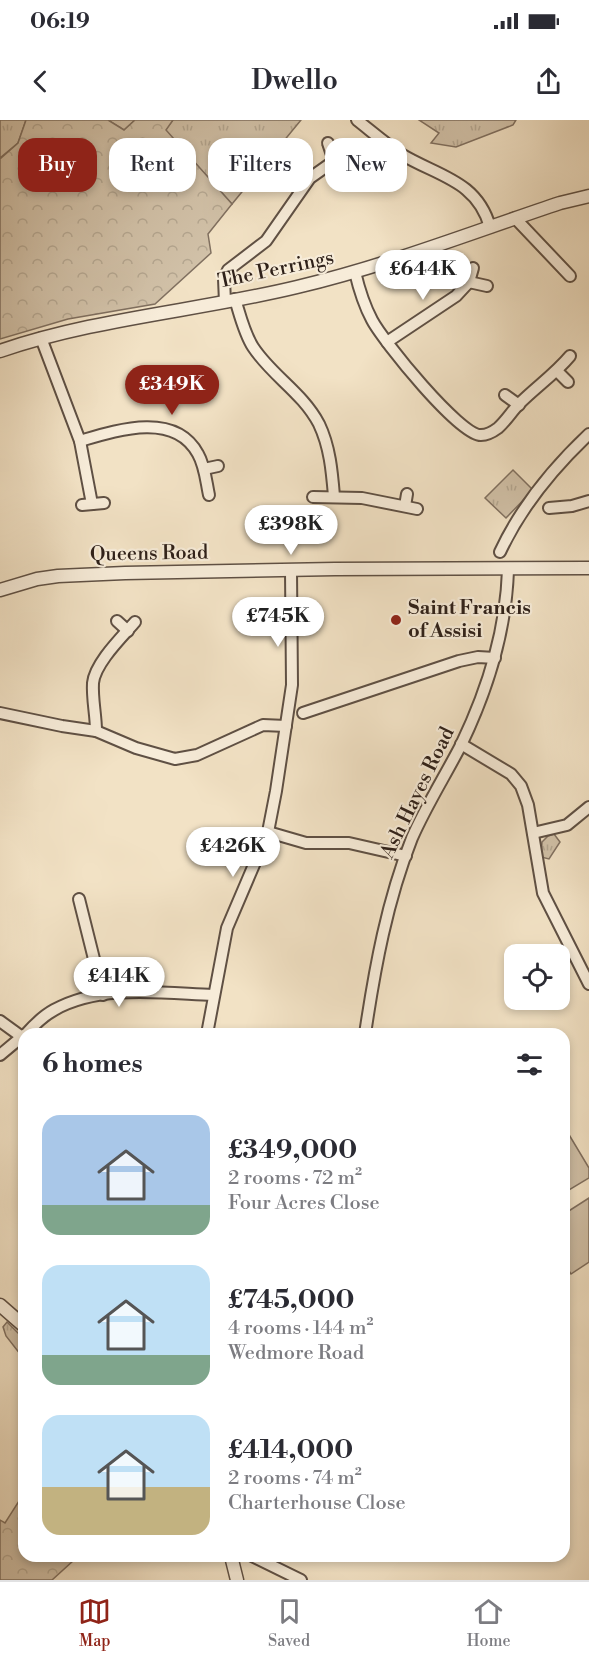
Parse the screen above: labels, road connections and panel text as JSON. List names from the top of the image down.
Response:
{
  "streets": {
    "street": ["The Perrings", "Queens Road", "Ash Hayes Road"]
  },
  "crossings": [
    ["Queens Road", "Ash Hayes Road"]
  ],
  "places": ["Saint Francis of Assisi"],
  "page": {
    "status": "06:19",
    "header": "Dwello",
    "chip": [
      "Buy",
      "Rent",
      "Filters",
      "New"
    ],
    "price": [
      "£644K",
      "£349K",
      "£398K",
      "£745K",
      "£426K",
      "£414K"
    ],
    "heading": "6 homes",
    "list": [
      {
        "name": "£349,000",
        "note": "2 rooms · 72 m² · Four Acres Close"
      },
      {
        "name": "£745,000",
        "note": "4 rooms · 144 m² · Wedmore Road"
      },
      {
        "name": "£414,000",
        "note": "2 rooms · 74 m² · Charterhouse Close"
      }
    ],
    "tabs": ["Map", "Saved", "Home"]
  }
}
